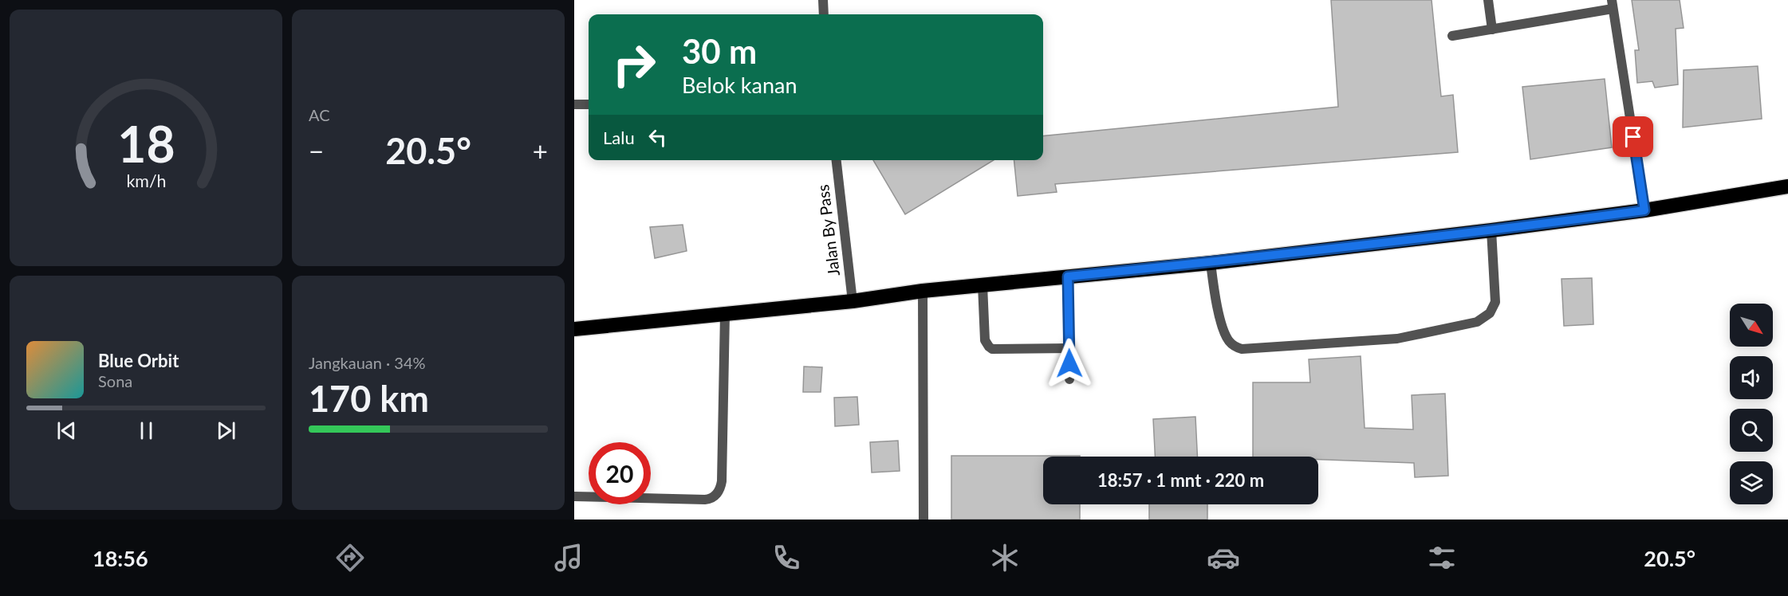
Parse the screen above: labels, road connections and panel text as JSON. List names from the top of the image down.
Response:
{
  "streets": {
    "street": ["Jalan By Pass"]
  },
  "north": "bottom right",
  "page": {
    "tile": [
      "AC",
      ["Jangkauan · 34%", "170 km"]
    ],
    "turn": ["30 m", "Belok kanan"],
    "then": "Lalu",
    "heat": ["−", "20.5°", "+"],
    "song": ["Blue Orbit", "Sona"],
    "limit": "20",
    "trip": "18:57 · 1 mnt · 220 m",
    "tabs": ["18:56", "20.5°"],
    "gauge": ["18", "km/h"]
  }
}
